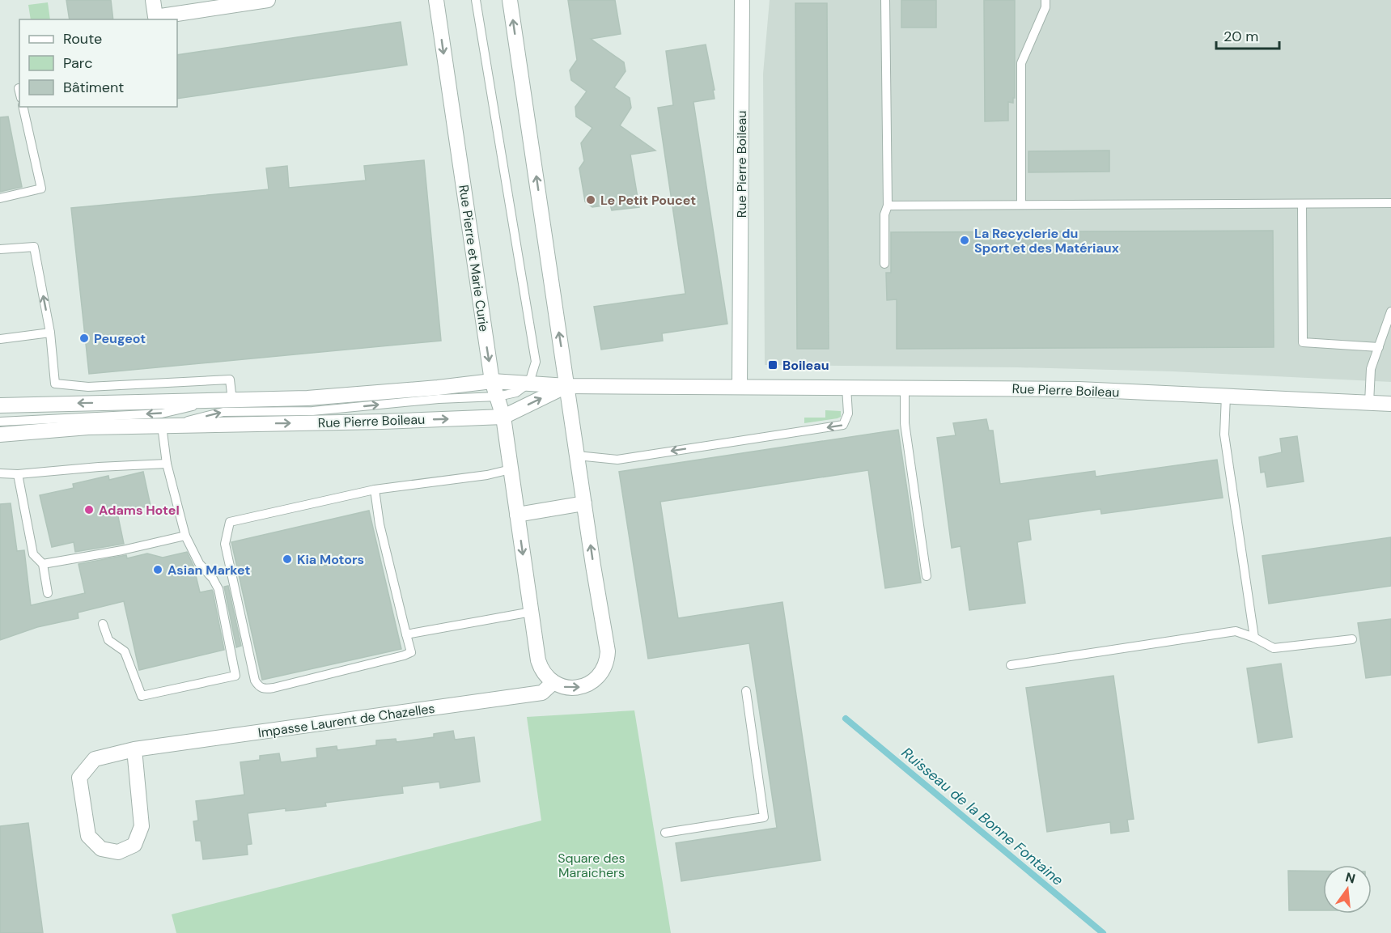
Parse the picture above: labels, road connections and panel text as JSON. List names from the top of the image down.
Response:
{
  "streets": {
    "street": ["Rue Pierre Boileau", "Rue Pierre et Marie Curie", "Impasse Laurent de Chazelles"]
  },
  "crossings": [
    ["Rue Pierre Boileau", "Rue Pierre et Marie Curie"],
    ["Rue Pierre et Marie Curie", "Impasse Laurent de Chazelles"]
  ],
  "water": ["Ruisseau de la Bonne Fontaine"],
  "parks": ["Square des Maraichers"],
  "places": {
    "other": [
      "Le Petit Poucet",
      "La Recyclerie du Sport et des Matériaux",
      "Peugeot",
      "Adams Hotel",
      "Kia Motors",
      "Asian Market"
    ],
    "transit": ["Boileau"]
  },
  "legend": ["Route", "Parc", "Bâtiment"],
  "scale_bar": "20 m",
  "north": "top"
}
